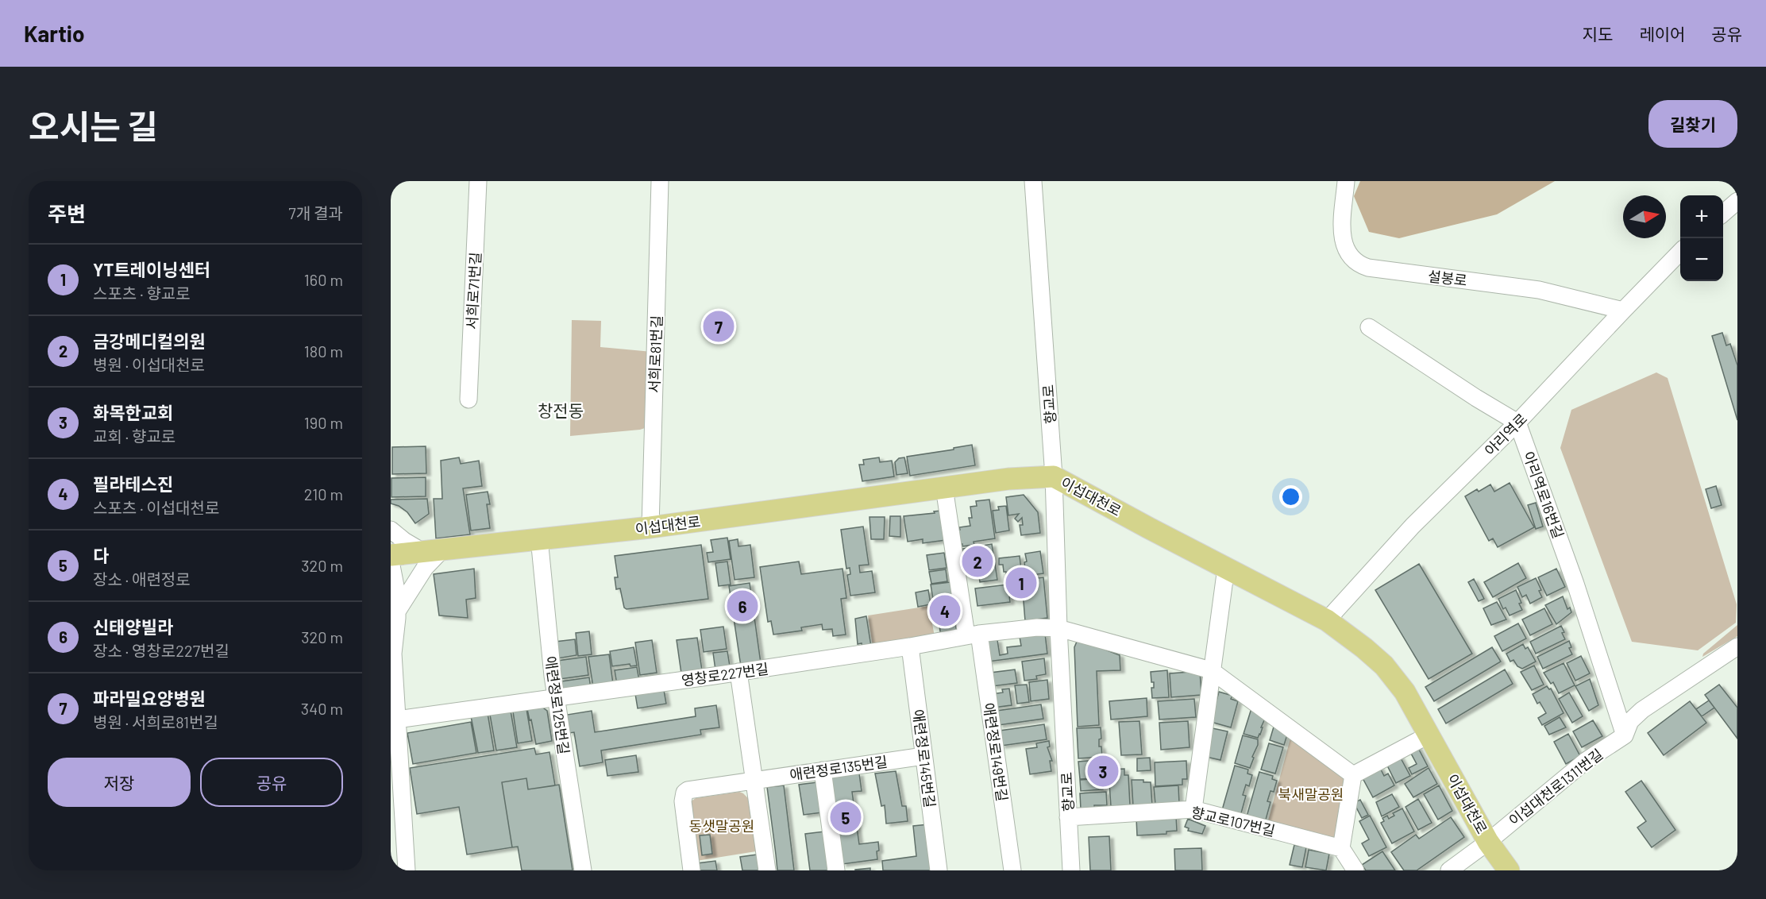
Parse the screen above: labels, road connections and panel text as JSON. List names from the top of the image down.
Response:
{
  "streets": {
    "main road": ["이섭대천로"],
    "street": [
      "설봉로",
      "서희로71번길",
      "서희로81번길",
      "향교로",
      "아리역로",
      "아리역로16번길",
      "영창로227번길",
      "애련정로125번길",
      "애련정로149번길",
      "애련정로145번길",
      "애련정로135번길",
      "이섭대천로1311번길",
      "향교로107번길"
    ]
  },
  "crossings": [
    ["설봉로", "아리역로"],
    ["서희로81번길", "이섭대천로"],
    ["향교로", "이섭대천로"],
    ["향교로", "영창로227번길"],
    ["향교로", "향교로107번길"],
    ["아리역로", "아리역로16번길"],
    ["아리역로", "이섭대천로"],
    ["아리역로16번길", "이섭대천로1311번길"],
    ["이섭대천로", "애련정로125번길"],
    ["이섭대천로", "이섭대천로1311번길"],
    ["영창로227번길", "애련정로125번길"],
    ["영창로227번길", "애련정로149번길"],
    ["영창로227번길", "애련정로145번길"],
    ["애련정로145번길", "애련정로135번길"]
  ],
  "districts": ["창전동"],
  "parks": ["북새말공원", "동샛말공원"],
  "north": "right",
  "page": {
    "header": "Kartio",
    "nav": ["지도", "레이어", "공유"],
    "title": "오시는 길",
    "buttons": [
      "길찾기",
      ["저장", "공유"]
    ],
    "heading": ["주변", "7개 결과"],
    "map_buttons": ["+", "−"],
    "list": [
      {
        "mark": "1",
        "name": "YT트레이닝센터",
        "note": "스포츠 · 향교로",
        "value": "160 m"
      },
      {
        "mark": "2",
        "name": "금강메디컬의원",
        "note": "병원 · 이섭대천로",
        "value": "180 m"
      },
      {
        "mark": "3",
        "name": "화목한교회",
        "note": "교회 · 향교로",
        "value": "190 m"
      },
      {
        "mark": "4",
        "name": "필라테스진",
        "note": "스포츠 · 이섭대천로",
        "value": "210 m"
      },
      {
        "mark": "5",
        "name": "다",
        "note": "장소 · 애련정로",
        "value": "320 m"
      },
      {
        "mark": "6",
        "name": "신태양빌라",
        "note": "장소 · 영창로227번길",
        "value": "320 m"
      },
      {
        "mark": "7",
        "name": "파라밀요양병원",
        "note": "병원 · 서희로81번길",
        "value": "340 m"
      }
    ],
    "pins": [
      "7",
      "2",
      "1",
      "6",
      "4",
      "3",
      "5"
    ]
  }
}
